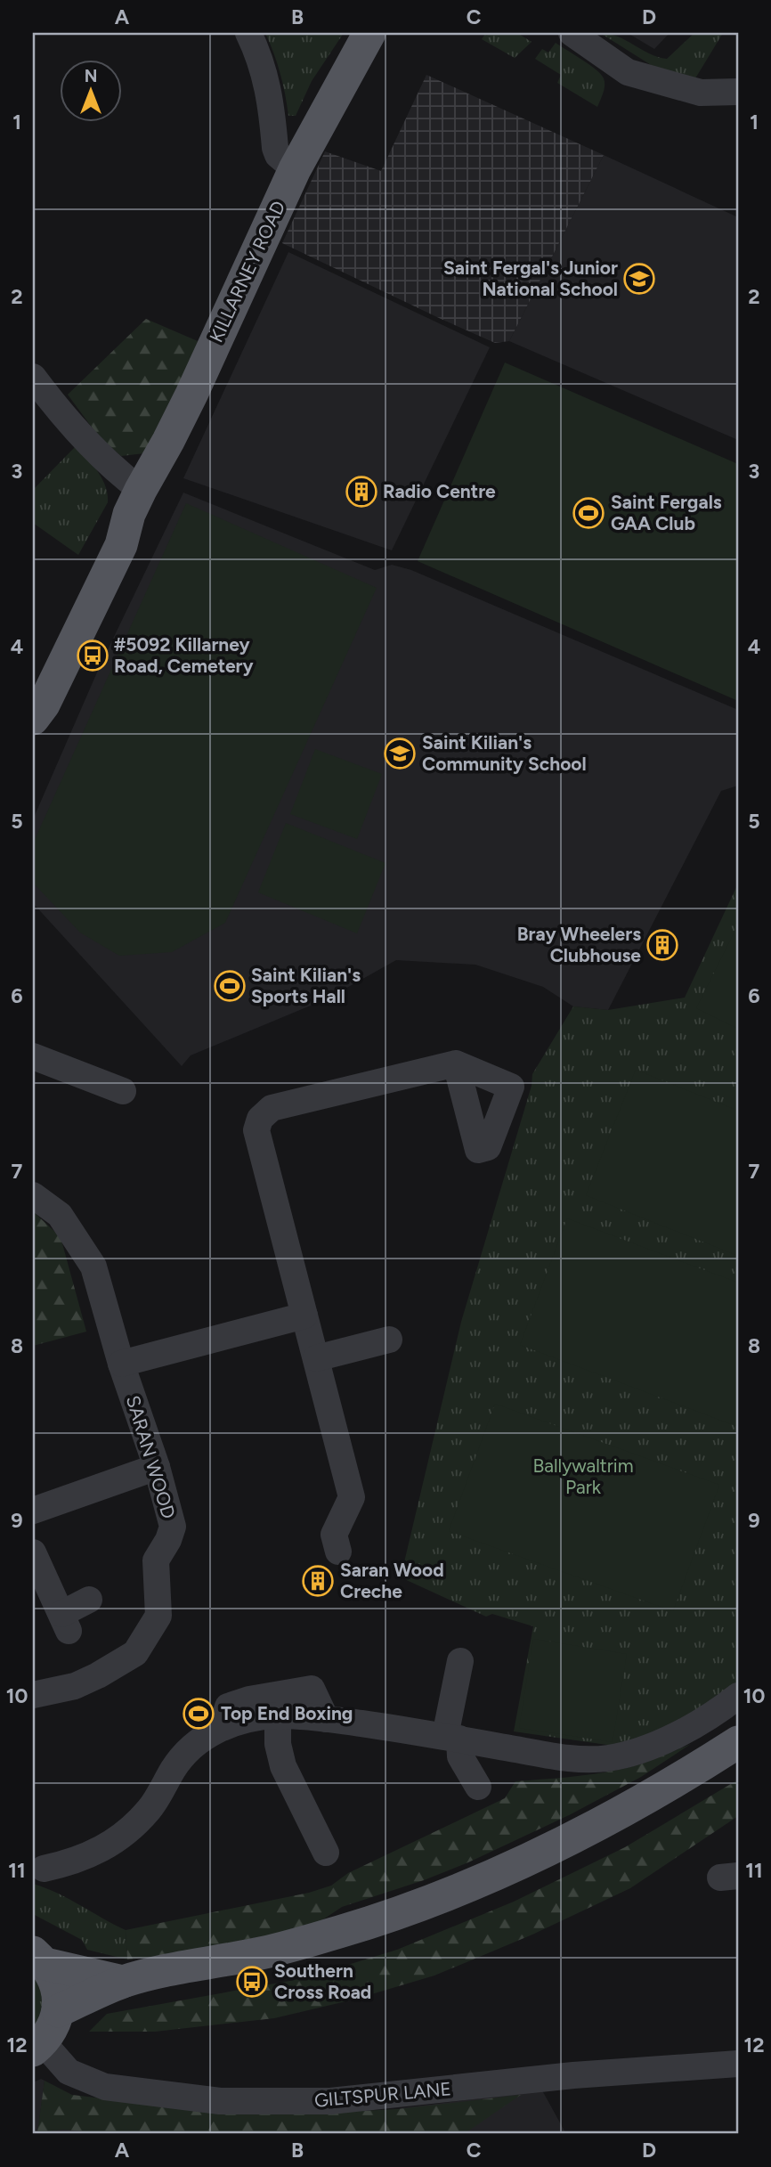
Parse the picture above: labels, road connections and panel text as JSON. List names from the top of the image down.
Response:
{
  "streets": {
    "main road": ["KILLARNEY ROAD"],
    "street": ["SARAN WOOD", "GILTSPUR LANE"]
  },
  "parks": ["Ballywaltrim Park"],
  "places": {
    "school or university": ["Saint Fergal's Junior National School", "Saint Kilian's Community School"],
    "building": ["Radio Centre", "Bray Wheelers Clubhouse", "Saran Wood Creche"],
    "sports": ["Saint Fergals GAA Club", "Saint Kilian's Sports Hall", "Top End Boxing"],
    "bus stop": ["#5092 Killarney Road, Cemetery", "Southern Cross Road"]
  },
  "north": "top",
  "grid": {
    "columns": [
      "A",
      "B",
      "C",
      "D"
    ],
    "rows": [
      "1",
      "2",
      "3",
      "4",
      "5",
      "6",
      "7",
      "8",
      "9",
      "10",
      "11",
      "12"
    ]
  }
}
